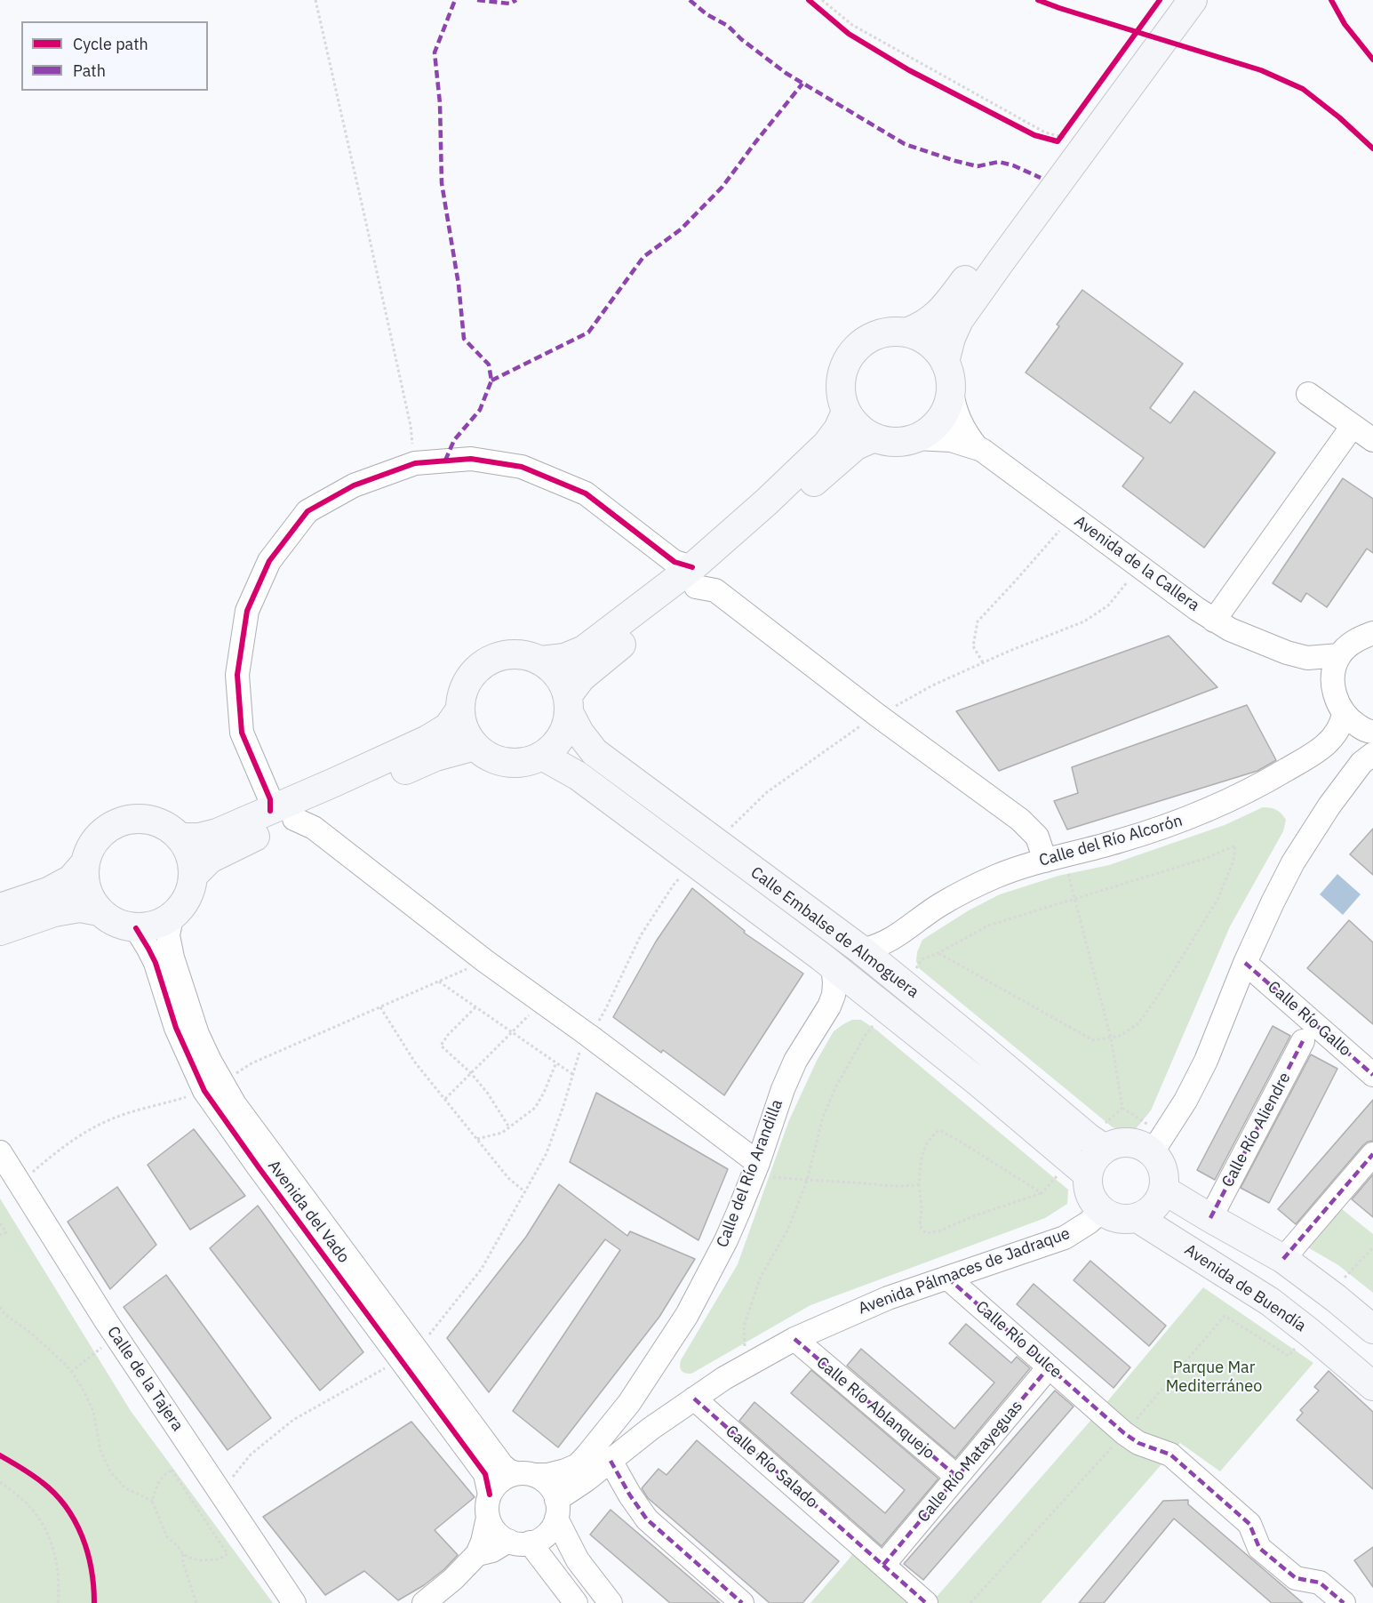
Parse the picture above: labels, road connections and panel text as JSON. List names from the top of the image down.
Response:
{
  "streets": {
    "main road": ["Calle Embalse de Almoguera", "Avenida de Buendía"],
    "street": [
      "Avenida de la Callera",
      "Calle del Río Alcorón",
      "Calle Río Gallo",
      "Calle Río Aliendre",
      "Calle del Río Arandilla",
      "Avenida del Vado",
      "Avenida Pálmaces de Jadraque",
      "Calle Río Dulce",
      "Calle de la Tajera",
      "Calle Río Ablanquejo",
      "Calle Río Matayeguas",
      "Calle Río Salado"
    ]
  },
  "crossings": [
    ["Calle del Río Alcorón", "Calle Embalse de Almoguera"],
    ["Calle Embalse de Almoguera", "Calle del Río Arandilla"],
    ["Calle Embalse de Almoguera", "Avenida Pálmaces de Jadraque"],
    ["Calle Embalse de Almoguera", "Avenida de Buendía"],
    ["Calle del Río Arandilla", "Avenida del Vado"],
    ["Calle del Río Arandilla", "Avenida Pálmaces de Jadraque"],
    ["Avenida del Vado", "Avenida Pálmaces de Jadraque"],
    ["Avenida Pálmaces de Jadraque", "Avenida de Buendía"],
    ["Avenida Pálmaces de Jadraque", "Calle Río Dulce"],
    ["Avenida Pálmaces de Jadraque", "Calle Río Ablanquejo"],
    ["Avenida Pálmaces de Jadraque", "Calle Río Salado"],
    ["Calle Río Dulce", "Calle Río Matayeguas"],
    ["Calle Río Ablanquejo", "Calle Río Matayeguas"],
    ["Calle Río Matayeguas", "Calle Río Salado"]
  ],
  "parks": ["Parque Mar Mediterráneo"],
  "legend": ["Cycle path", "Path"]
}
